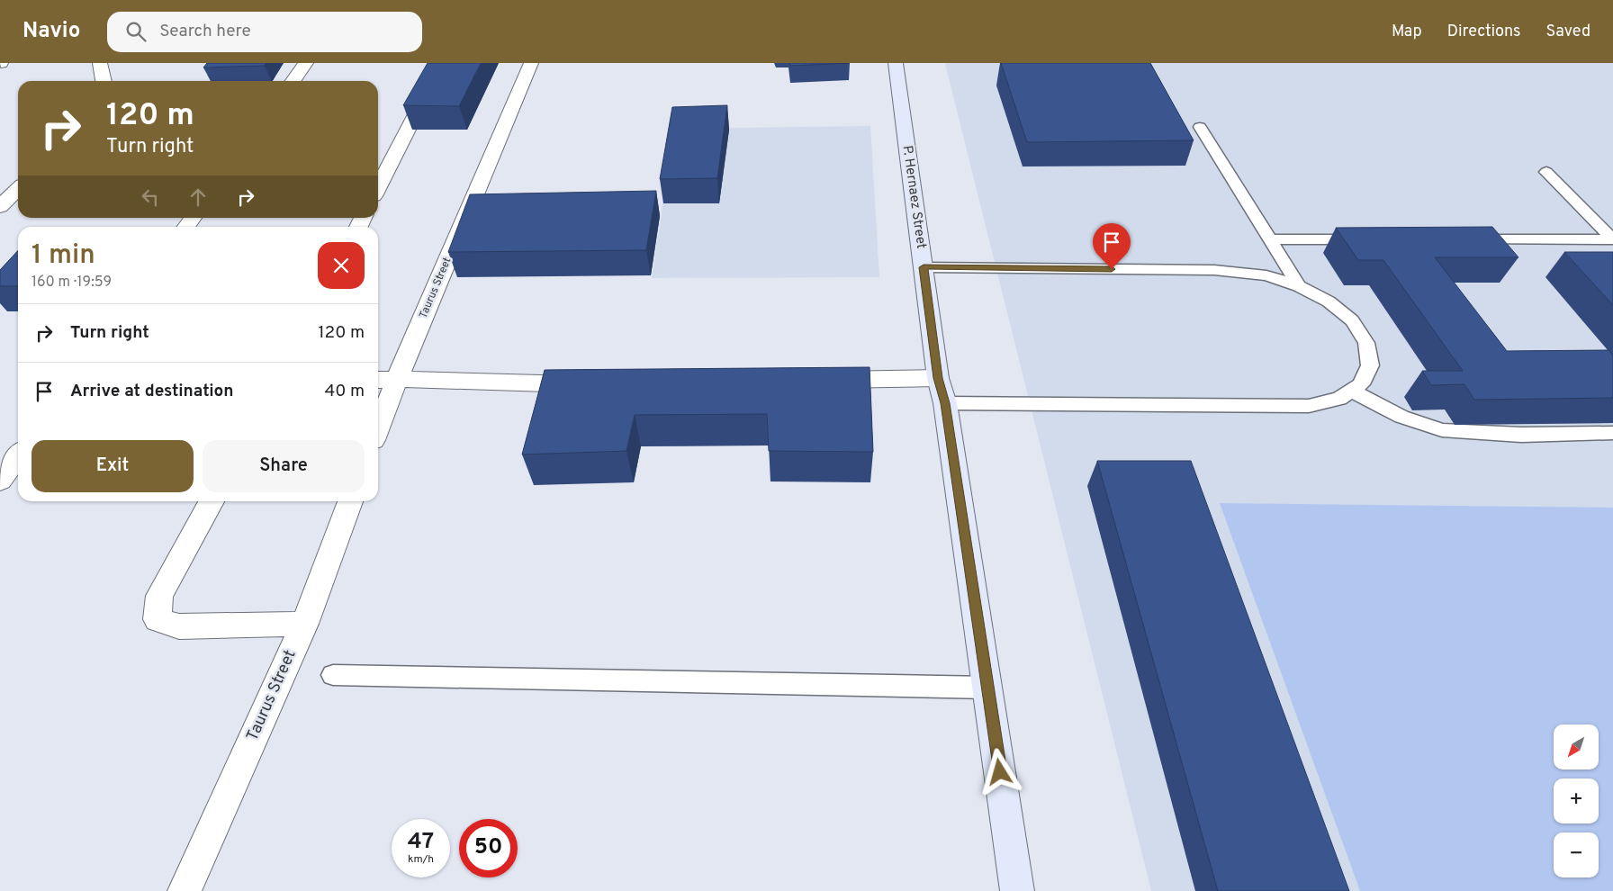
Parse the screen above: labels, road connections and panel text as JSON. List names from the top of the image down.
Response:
{
  "streets": {
    "main road": ["P. Hernaez Street"],
    "street": ["Taurus Street"]
  },
  "north": "bottom left",
  "page": {
    "header": "Navio",
    "search": "Search here",
    "nav": ["Map", "Directions", "Saved"],
    "turn": ["120 m", "Turn right"],
    "heading": ["1 min", "160 m · 19:59"],
    "list": [
      {
        "name": "Turn right",
        "value": "120 m"
      },
      {
        "name": "Arrive at destination",
        "value": "40 m"
      }
    ],
    "buttons": ["Exit", "Share"],
    "map_buttons": ["+", "−"],
    "speed": "47 km/h",
    "limit": "50"
  }
}
